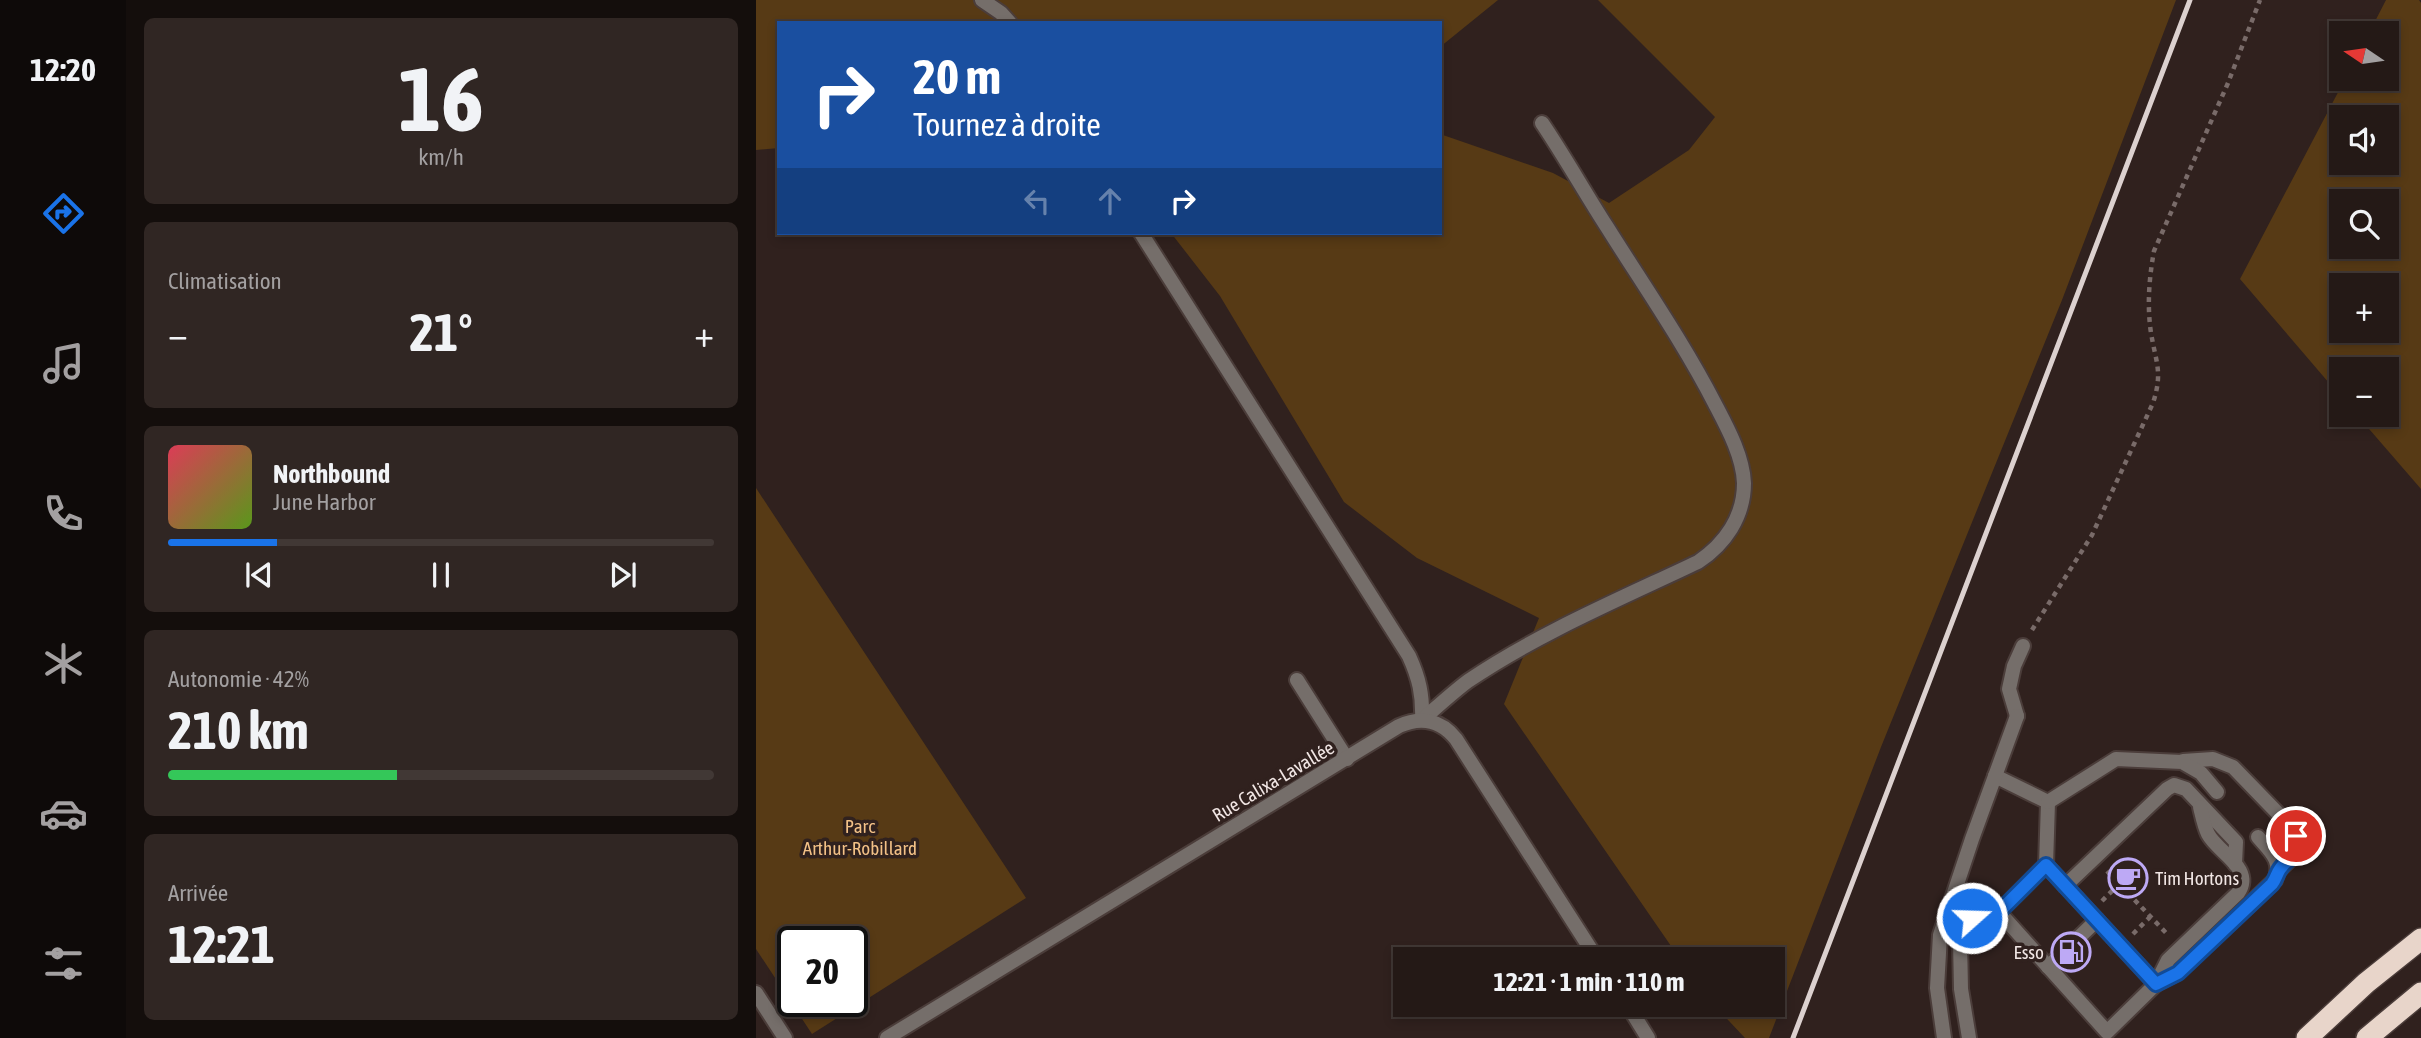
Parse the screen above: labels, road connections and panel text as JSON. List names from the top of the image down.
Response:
{
  "streets": {
    "street": ["Rue Calixa-Lavallée"]
  },
  "parks": ["Parc Arthur-Robillard"],
  "places": {
    "cafe": ["Tim Hortons"],
    "fuel station": ["Esso"]
  },
  "north": "left",
  "page": {
    "tabs": "12:20",
    "tile": [
      ["16", "km/h"],
      "Climatisation",
      ["Autonomie · 42%", "210 km"],
      ["Arrivée", "12:21"]
    ],
    "map_buttons": ["+", "−"],
    "turn": ["20 m", "Tournez à droite"],
    "heat": ["−", "21°", "+"],
    "song": ["Northbound", "June Harbor"],
    "limit": "20",
    "trip": "12:21 · 1 min · 110 m"
  }
}
